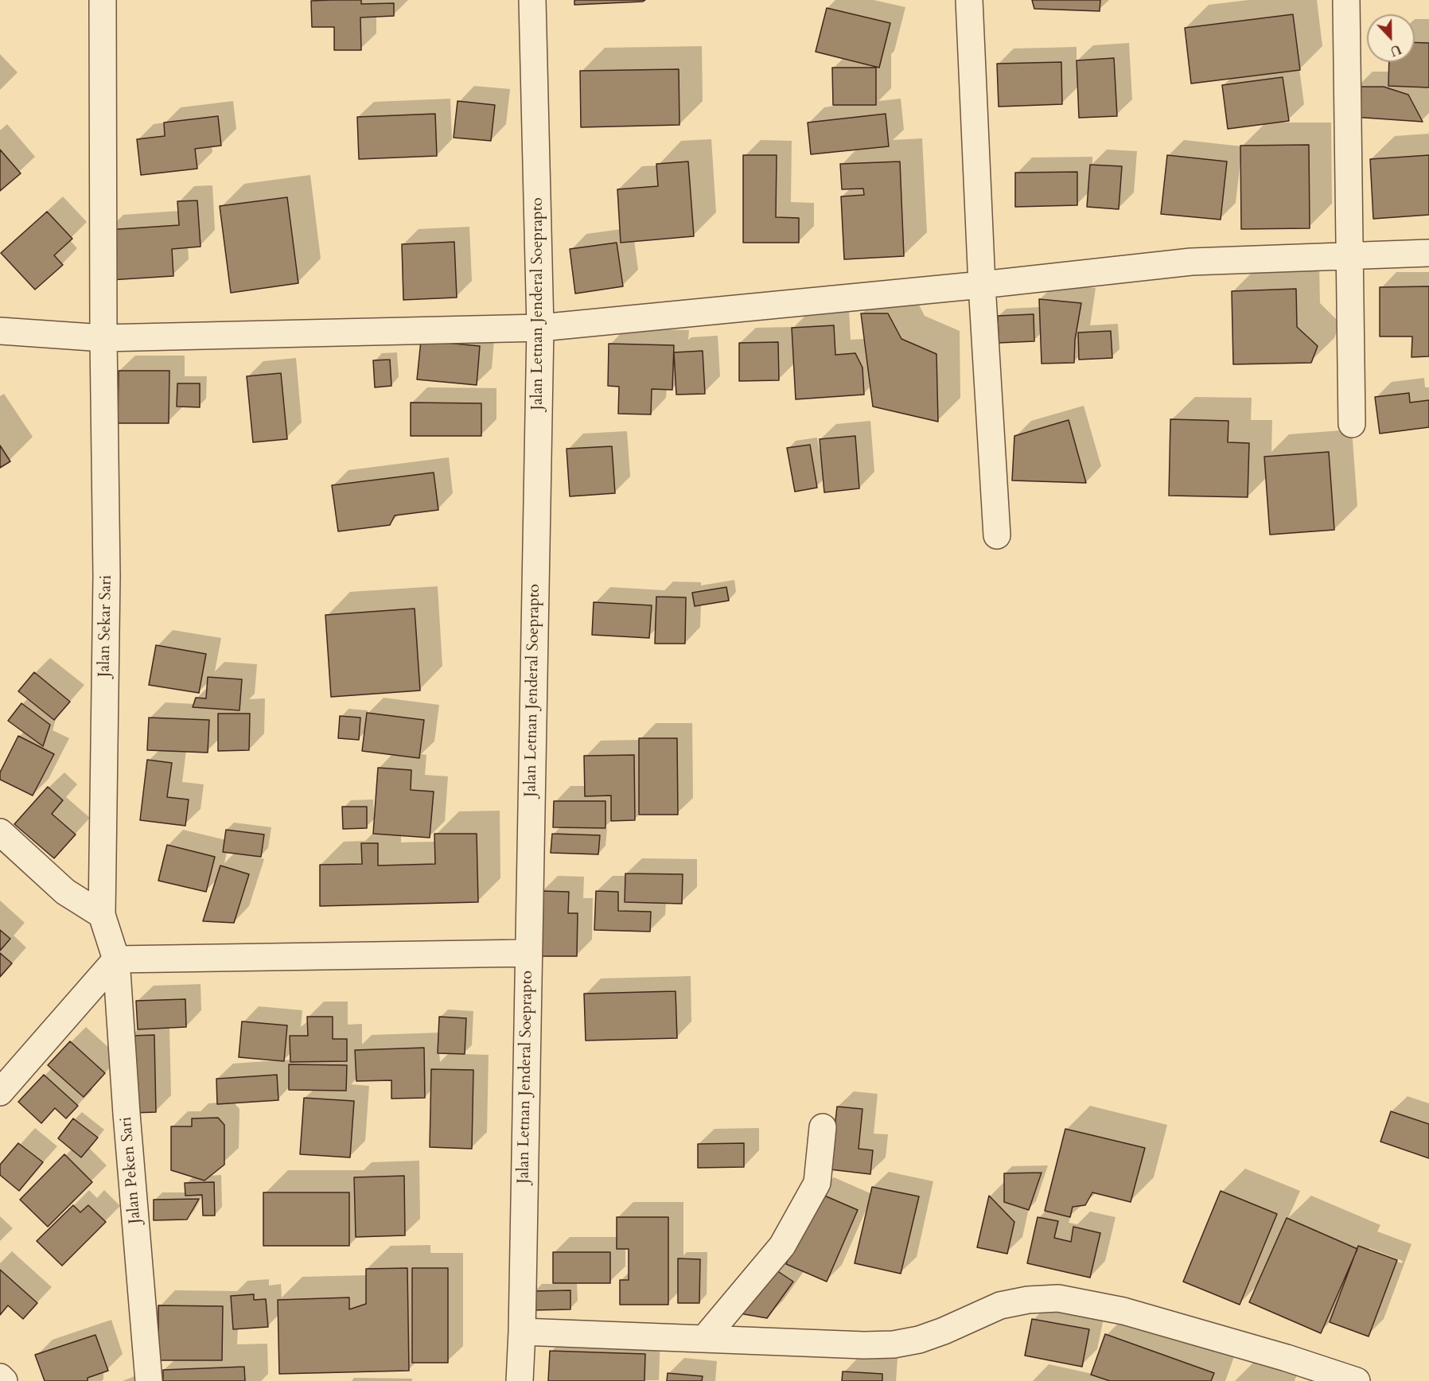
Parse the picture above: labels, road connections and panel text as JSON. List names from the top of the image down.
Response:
{
  "streets": {
    "street": ["Jalan Letnan Jenderal Soeprapto", "Jalan Sekar Sari", "Jalan Peken Sari"]
  },
  "crossings": [
    ["Jalan Sekar Sari", "Jalan Peken Sari"]
  ],
  "north": "bottom"
}
